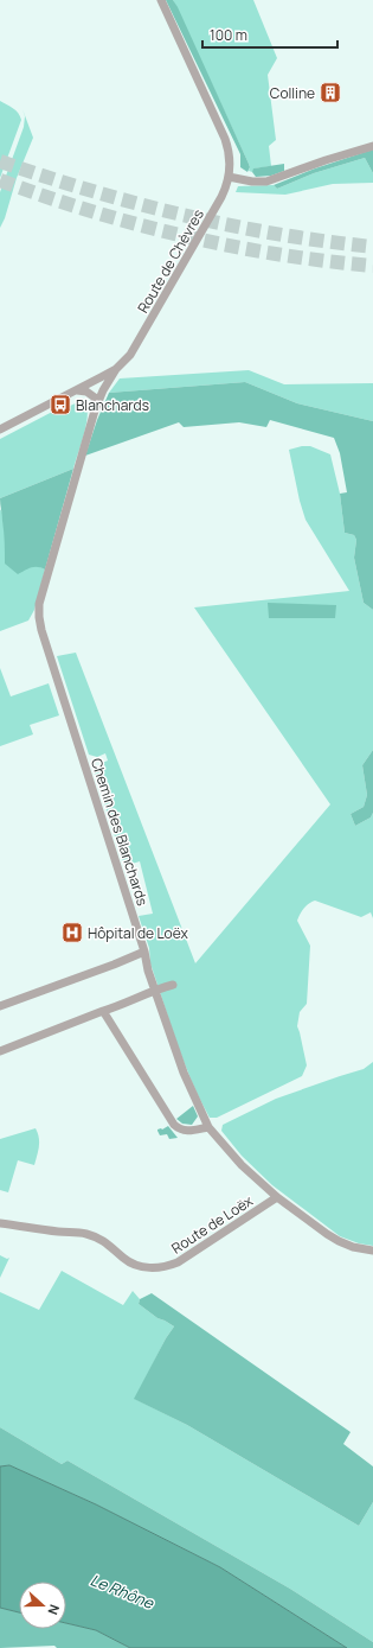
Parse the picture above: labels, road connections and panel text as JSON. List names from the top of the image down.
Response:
{
  "streets": {
    "street": ["Route de Chèvres", "Chemin des Blanchards", "Route de Loëx"]
  },
  "crossings": [
    ["Route de Chèvres", "Chemin des Blanchards"],
    ["Chemin des Blanchards", "Route de Loëx"]
  ],
  "water": ["Le Rhône"],
  "places": {
    "building": ["Colline"],
    "bus stop": ["Blanchards"],
    "hospital": ["Hôpital de Loëx"]
  },
  "scale_bar": "100 m",
  "north": "right"
}
